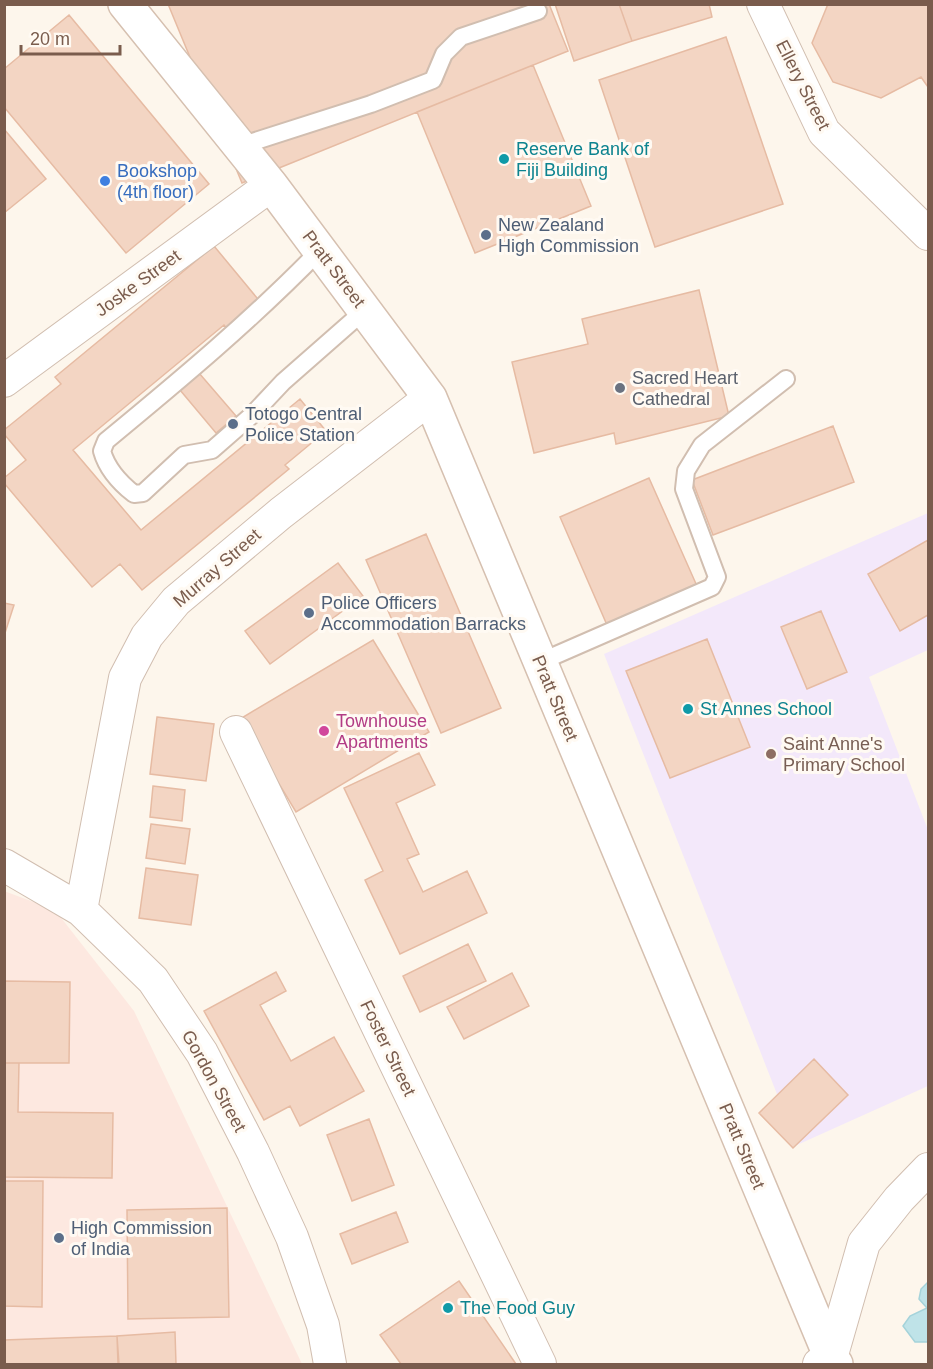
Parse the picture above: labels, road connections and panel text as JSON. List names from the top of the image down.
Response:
{
  "streets": {
    "main road": ["Pratt Street"],
    "street": [
      "Ellery Street",
      "Joske Street",
      "Murray Street",
      "Foster Street",
      "Gordon Street"
    ]
  },
  "crossings": [
    ["Pratt Street", "Joske Street"],
    ["Pratt Street", "Murray Street"],
    ["Murray Street", "Gordon Street"]
  ],
  "places": [
    "Reserve Bank of Fiji Building",
    "Bookshop (4th floor)",
    "New Zealand High Commission",
    "Sacred Heart Cathedral",
    "Totogo Central Police Station",
    "Police Officers Accommodation Barracks",
    "St Annes School",
    "Townhouse Apartments",
    "Saint Anne's Primary School",
    "High Commission of India",
    "The Food Guy"
  ],
  "scale_bar": "20 m"
}
